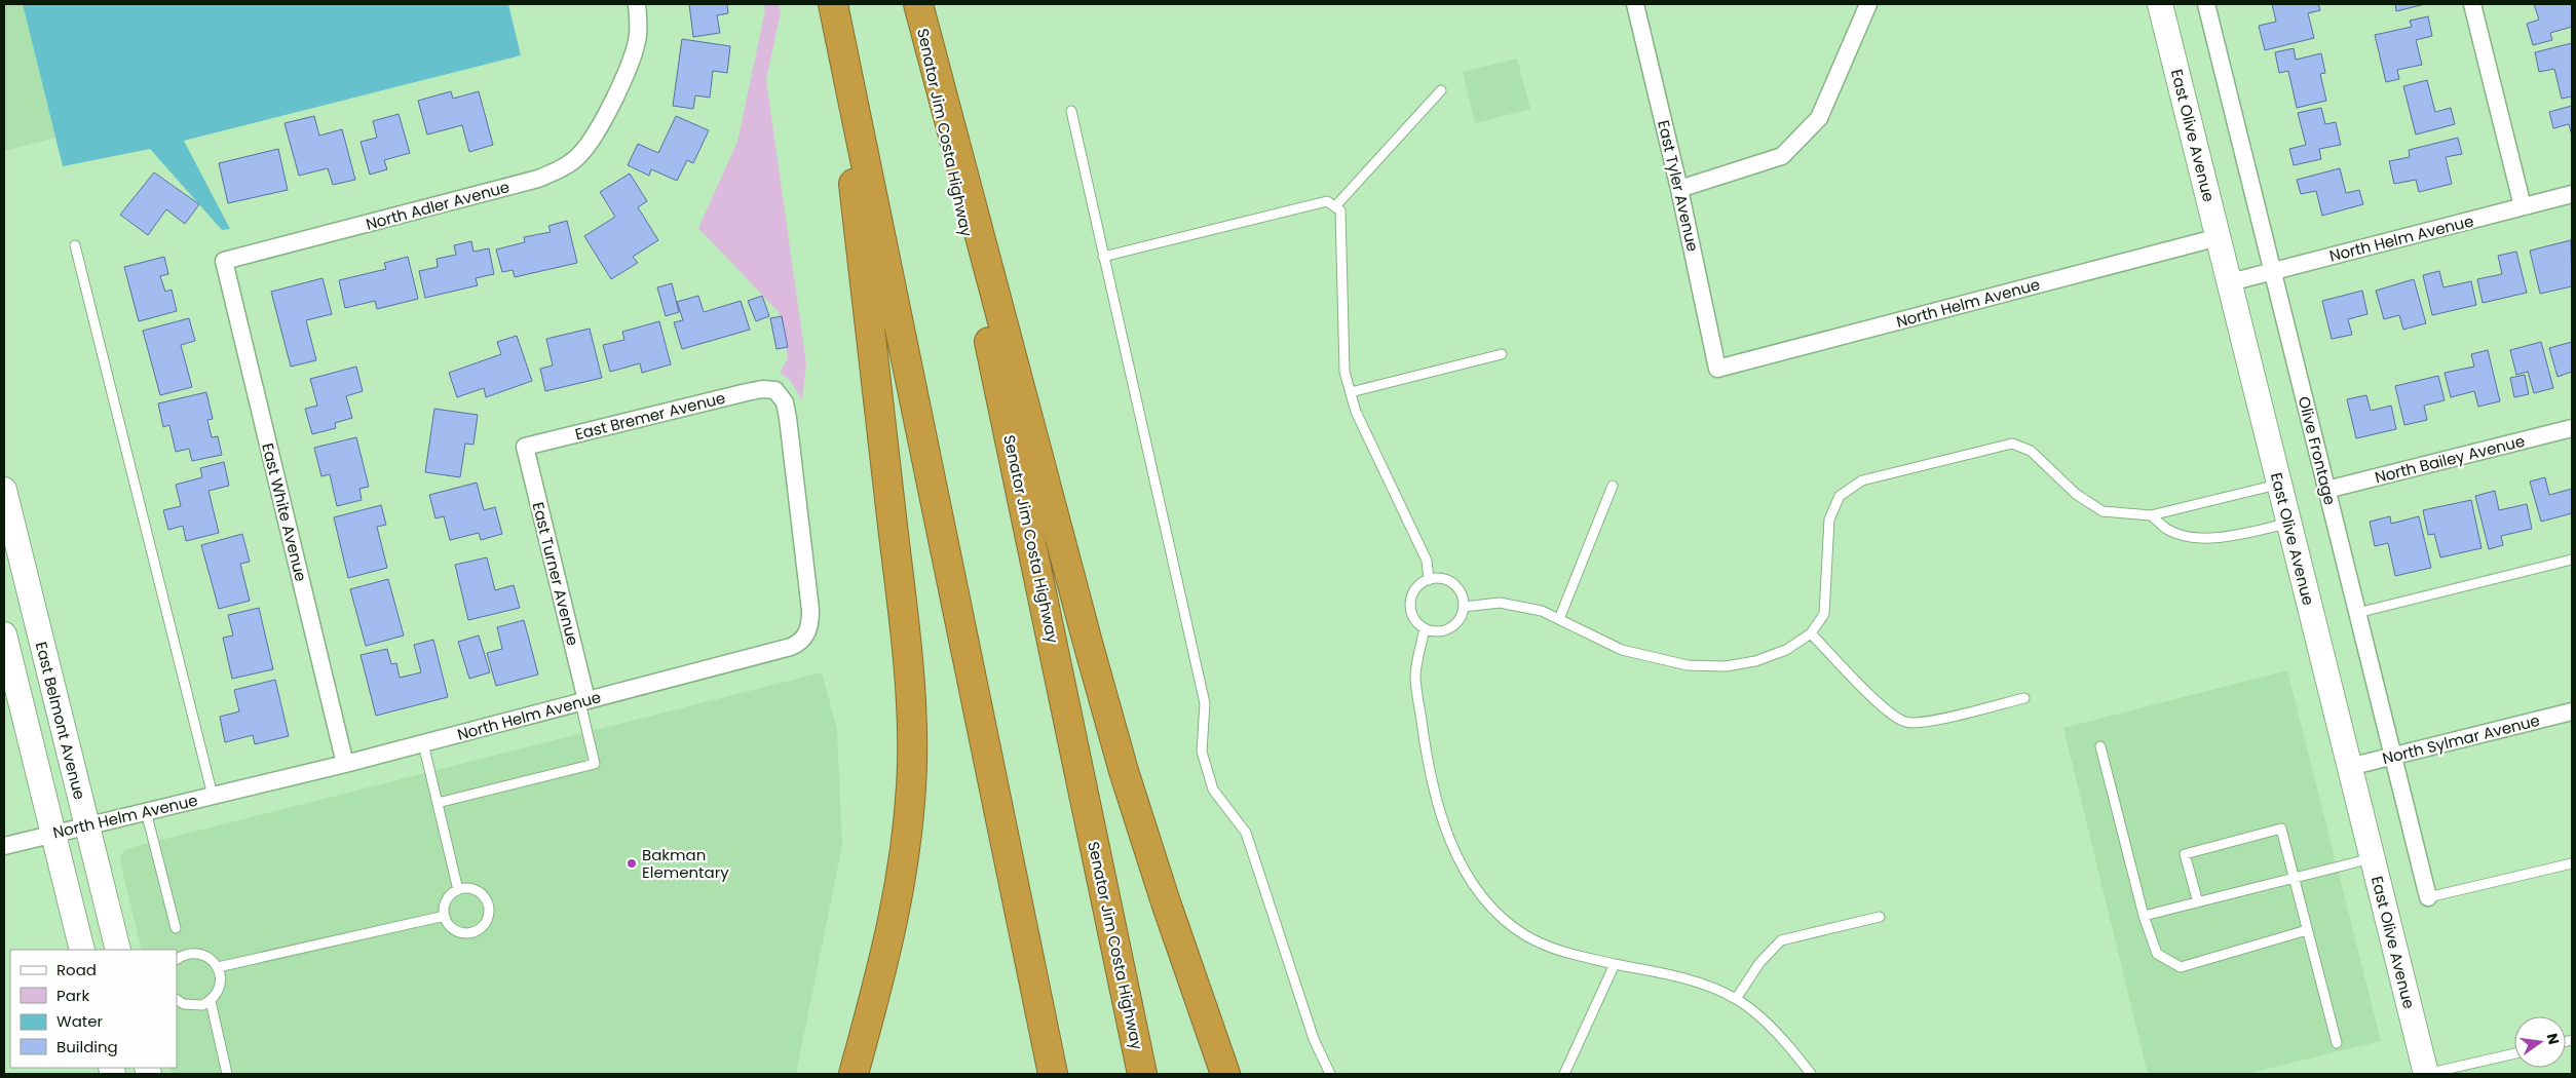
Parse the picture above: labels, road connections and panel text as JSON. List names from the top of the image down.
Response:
{
  "streets": {
    "highway": ["Senator Jim Costa Highway"],
    "main road": ["East Olive Avenue", "East Belmont Avenue"],
    "street": [
      "East Tyler Avenue",
      "North Adler Avenue",
      "North Helm Avenue",
      "East Bremer Avenue",
      "Olive Frontage",
      "North Bailey Avenue",
      "East White Avenue",
      "East Turner Avenue",
      "North Sylmar Avenue"
    ]
  },
  "crossings": [
    ["East Olive Avenue", "North Helm Avenue"],
    ["East Olive Avenue", "North Sylmar Avenue"],
    ["East Tyler Avenue", "North Helm Avenue"],
    ["North Adler Avenue", "East White Avenue"],
    ["North Helm Avenue", "East Bremer Avenue"],
    ["North Helm Avenue", "Olive Frontage"],
    ["North Helm Avenue", "East White Avenue"],
    ["North Helm Avenue", "East Turner Avenue"],
    ["North Helm Avenue", "East Belmont Avenue"],
    ["East Bremer Avenue", "East Turner Avenue"],
    ["Olive Frontage", "North Bailey Avenue"],
    ["Olive Frontage", "North Sylmar Avenue"]
  ],
  "places": ["Bakman Elementary"],
  "legend": [
    "Road",
    "Park",
    "Water",
    "Building"
  ],
  "north": "right"
}
